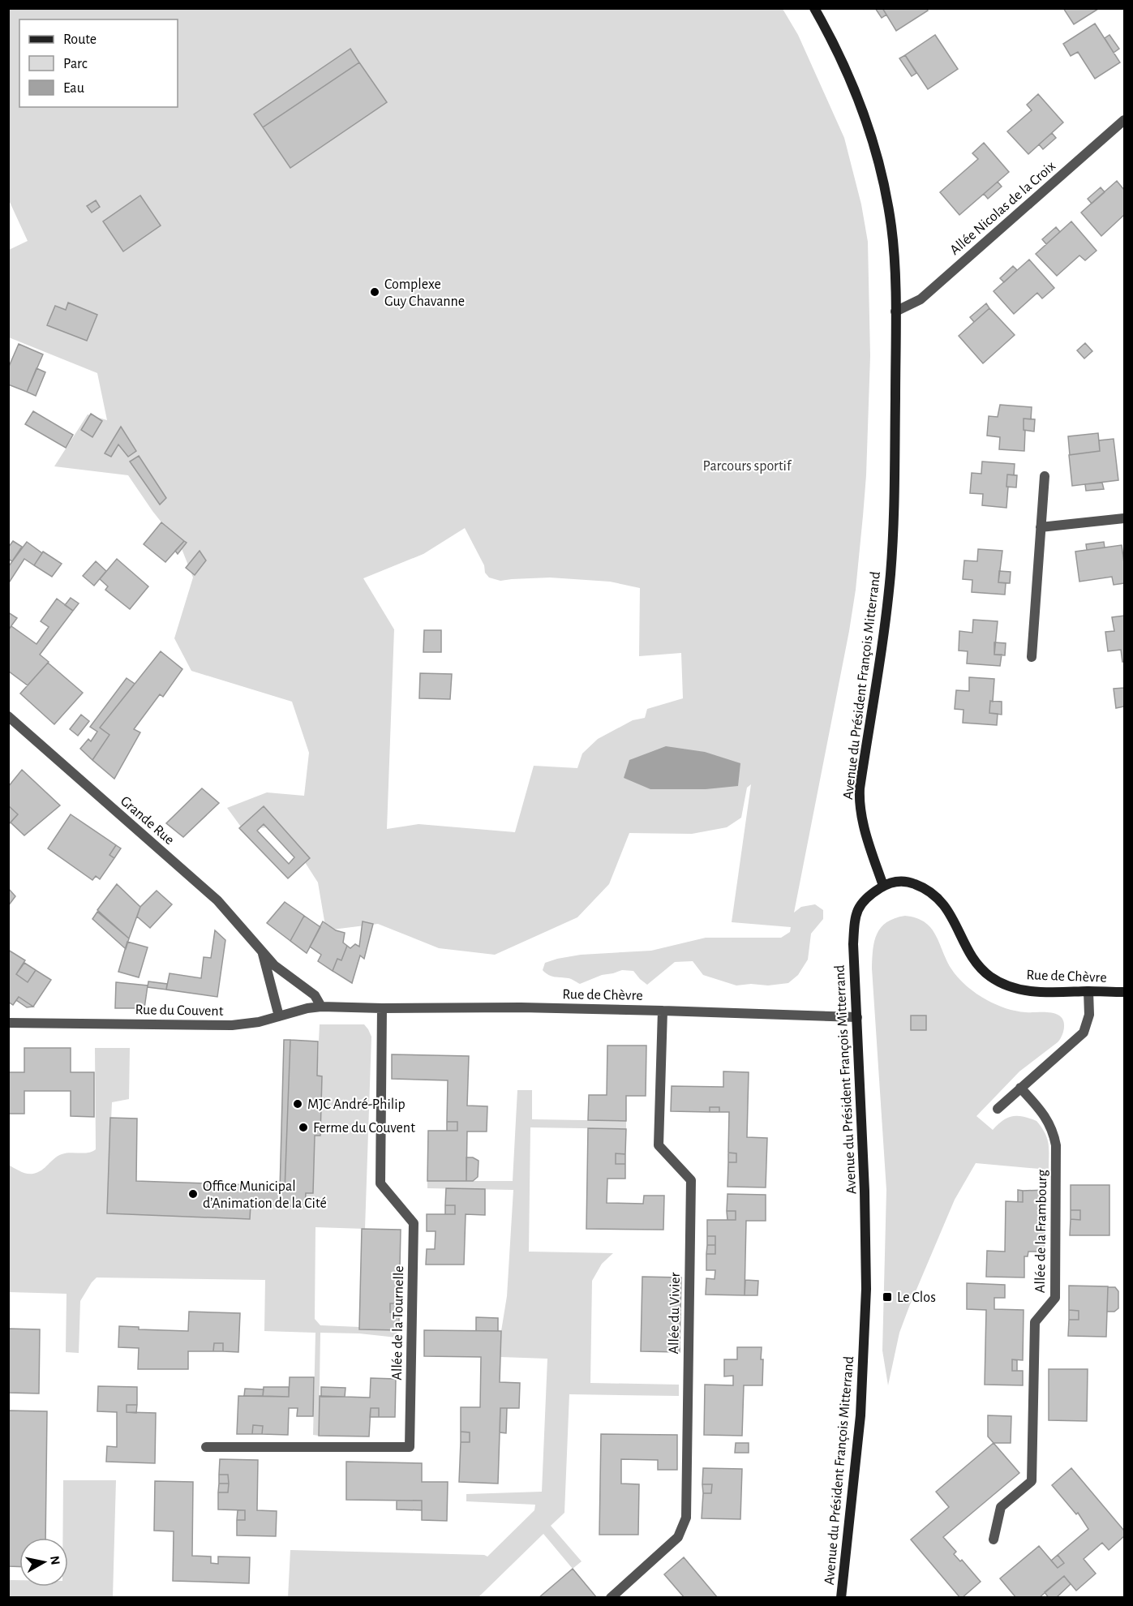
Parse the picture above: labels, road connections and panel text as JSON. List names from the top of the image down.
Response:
{
  "streets": {
    "street": [
      "Allée Nicolas de la Croix",
      "Avenue du Président François Mitterrand",
      "Grande Rue",
      "Rue de Chèvre",
      "Rue du Couvent",
      "Allée de la Frambourg",
      "Allée du Vivier",
      "Allée de la Tournelle"
    ]
  },
  "crossings": [
    ["Allée Nicolas de la Croix", "Avenue du Président François Mitterrand"],
    ["Avenue du Président François Mitterrand", "Rue de Chèvre"],
    ["Grande Rue", "Rue du Couvent"],
    ["Rue de Chèvre", "Rue du Couvent"],
    ["Rue de Chèvre", "Allée du Vivier"],
    ["Rue de Chèvre", "Allée de la Tournelle"]
  ],
  "parks": ["Parcours sportif"],
  "places": {
    "other": [
      "Complexe Guy Chavanne",
      "MJC André-Philip",
      "Ferme du Couvent",
      "Office Municipal d’Animation de la Cité"
    ],
    "transit": ["Le Clos"]
  },
  "legend": ["Route", "Parc", "Eau"],
  "north": "right"
}
